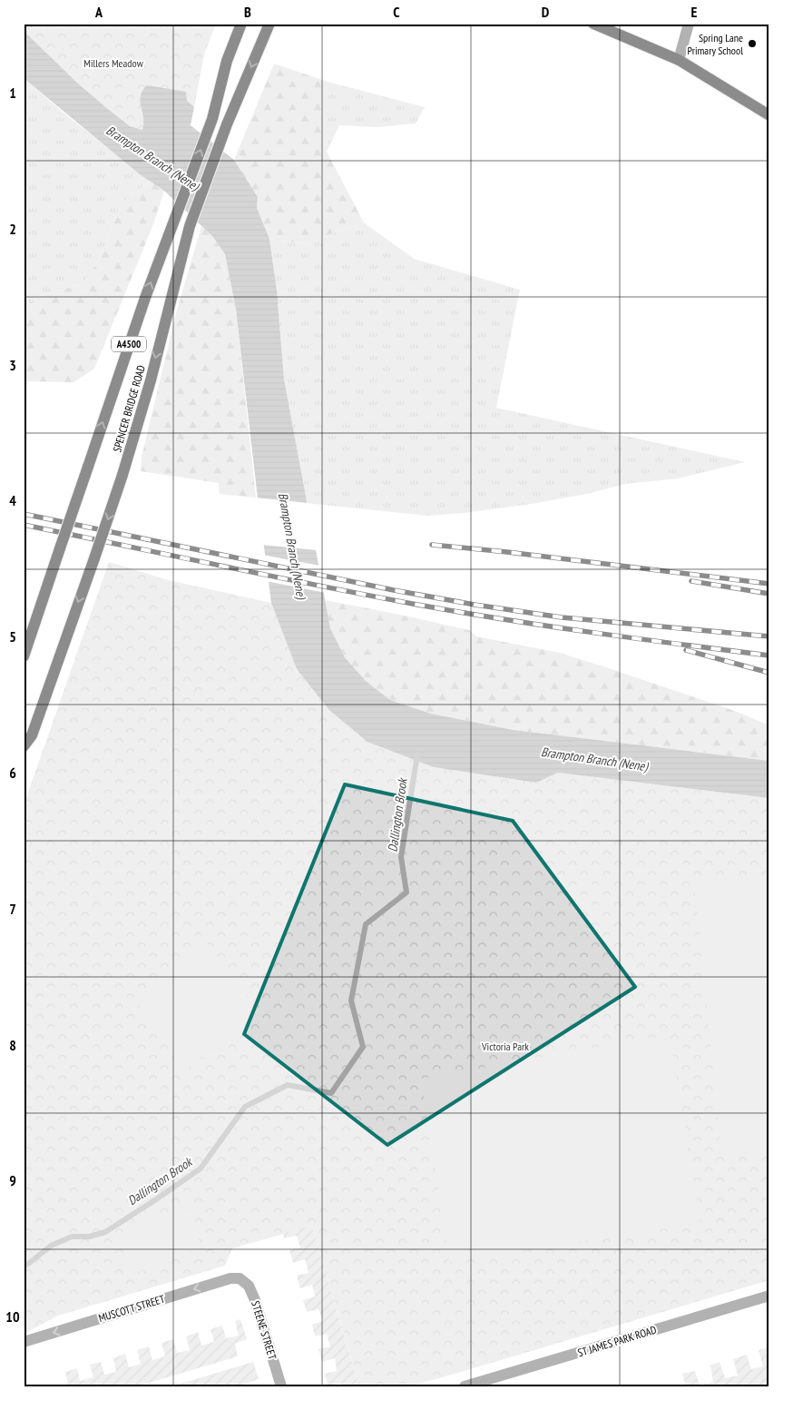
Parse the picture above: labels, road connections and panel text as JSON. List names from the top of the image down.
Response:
{
  "streets": {
    "main road": ["A4500", "SPENCER BRIDGE ROAD"],
    "street": ["MUSCOTT STREET", "STEENE STREET", "ST JAMES PARK ROAD"]
  },
  "crossings": [
    ["MUSCOTT STREET", "STEENE STREET"]
  ],
  "one_way": ["MUSCOTT STREET"],
  "water": ["Brampton Branch (Nene)", "Dallington Brook"],
  "parks": ["Millers Meadow", "Victoria Park"],
  "places": ["Spring Lane Primary School"],
  "grid": {
    "columns": [
      "A",
      "B",
      "C",
      "D",
      "E"
    ],
    "rows": [
      "1",
      "2",
      "3",
      "4",
      "5",
      "6",
      "7",
      "8",
      "9",
      "10"
    ]
  }
}
